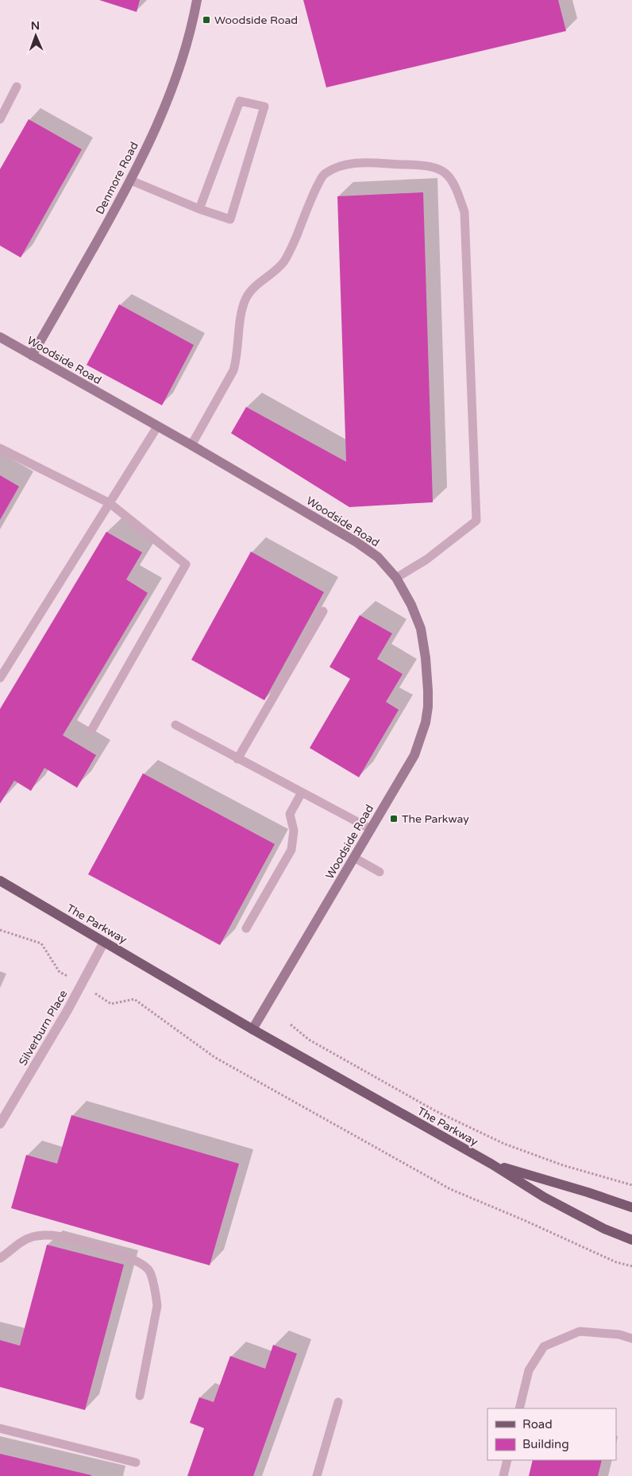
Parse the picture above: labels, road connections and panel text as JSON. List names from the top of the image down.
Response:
{
  "streets": {
    "main road": ["The Parkway"],
    "street": ["Denmore Road", "Woodside Road", "Silverburn Place"]
  },
  "crossings": [
    ["Denmore Road", "Woodside Road"],
    ["Woodside Road", "The Parkway"],
    ["The Parkway", "Silverburn Place"]
  ],
  "places": {
    "transit": ["Woodside Road", "The Parkway"]
  },
  "legend": ["Road", "Building"],
  "north": "top"
}
